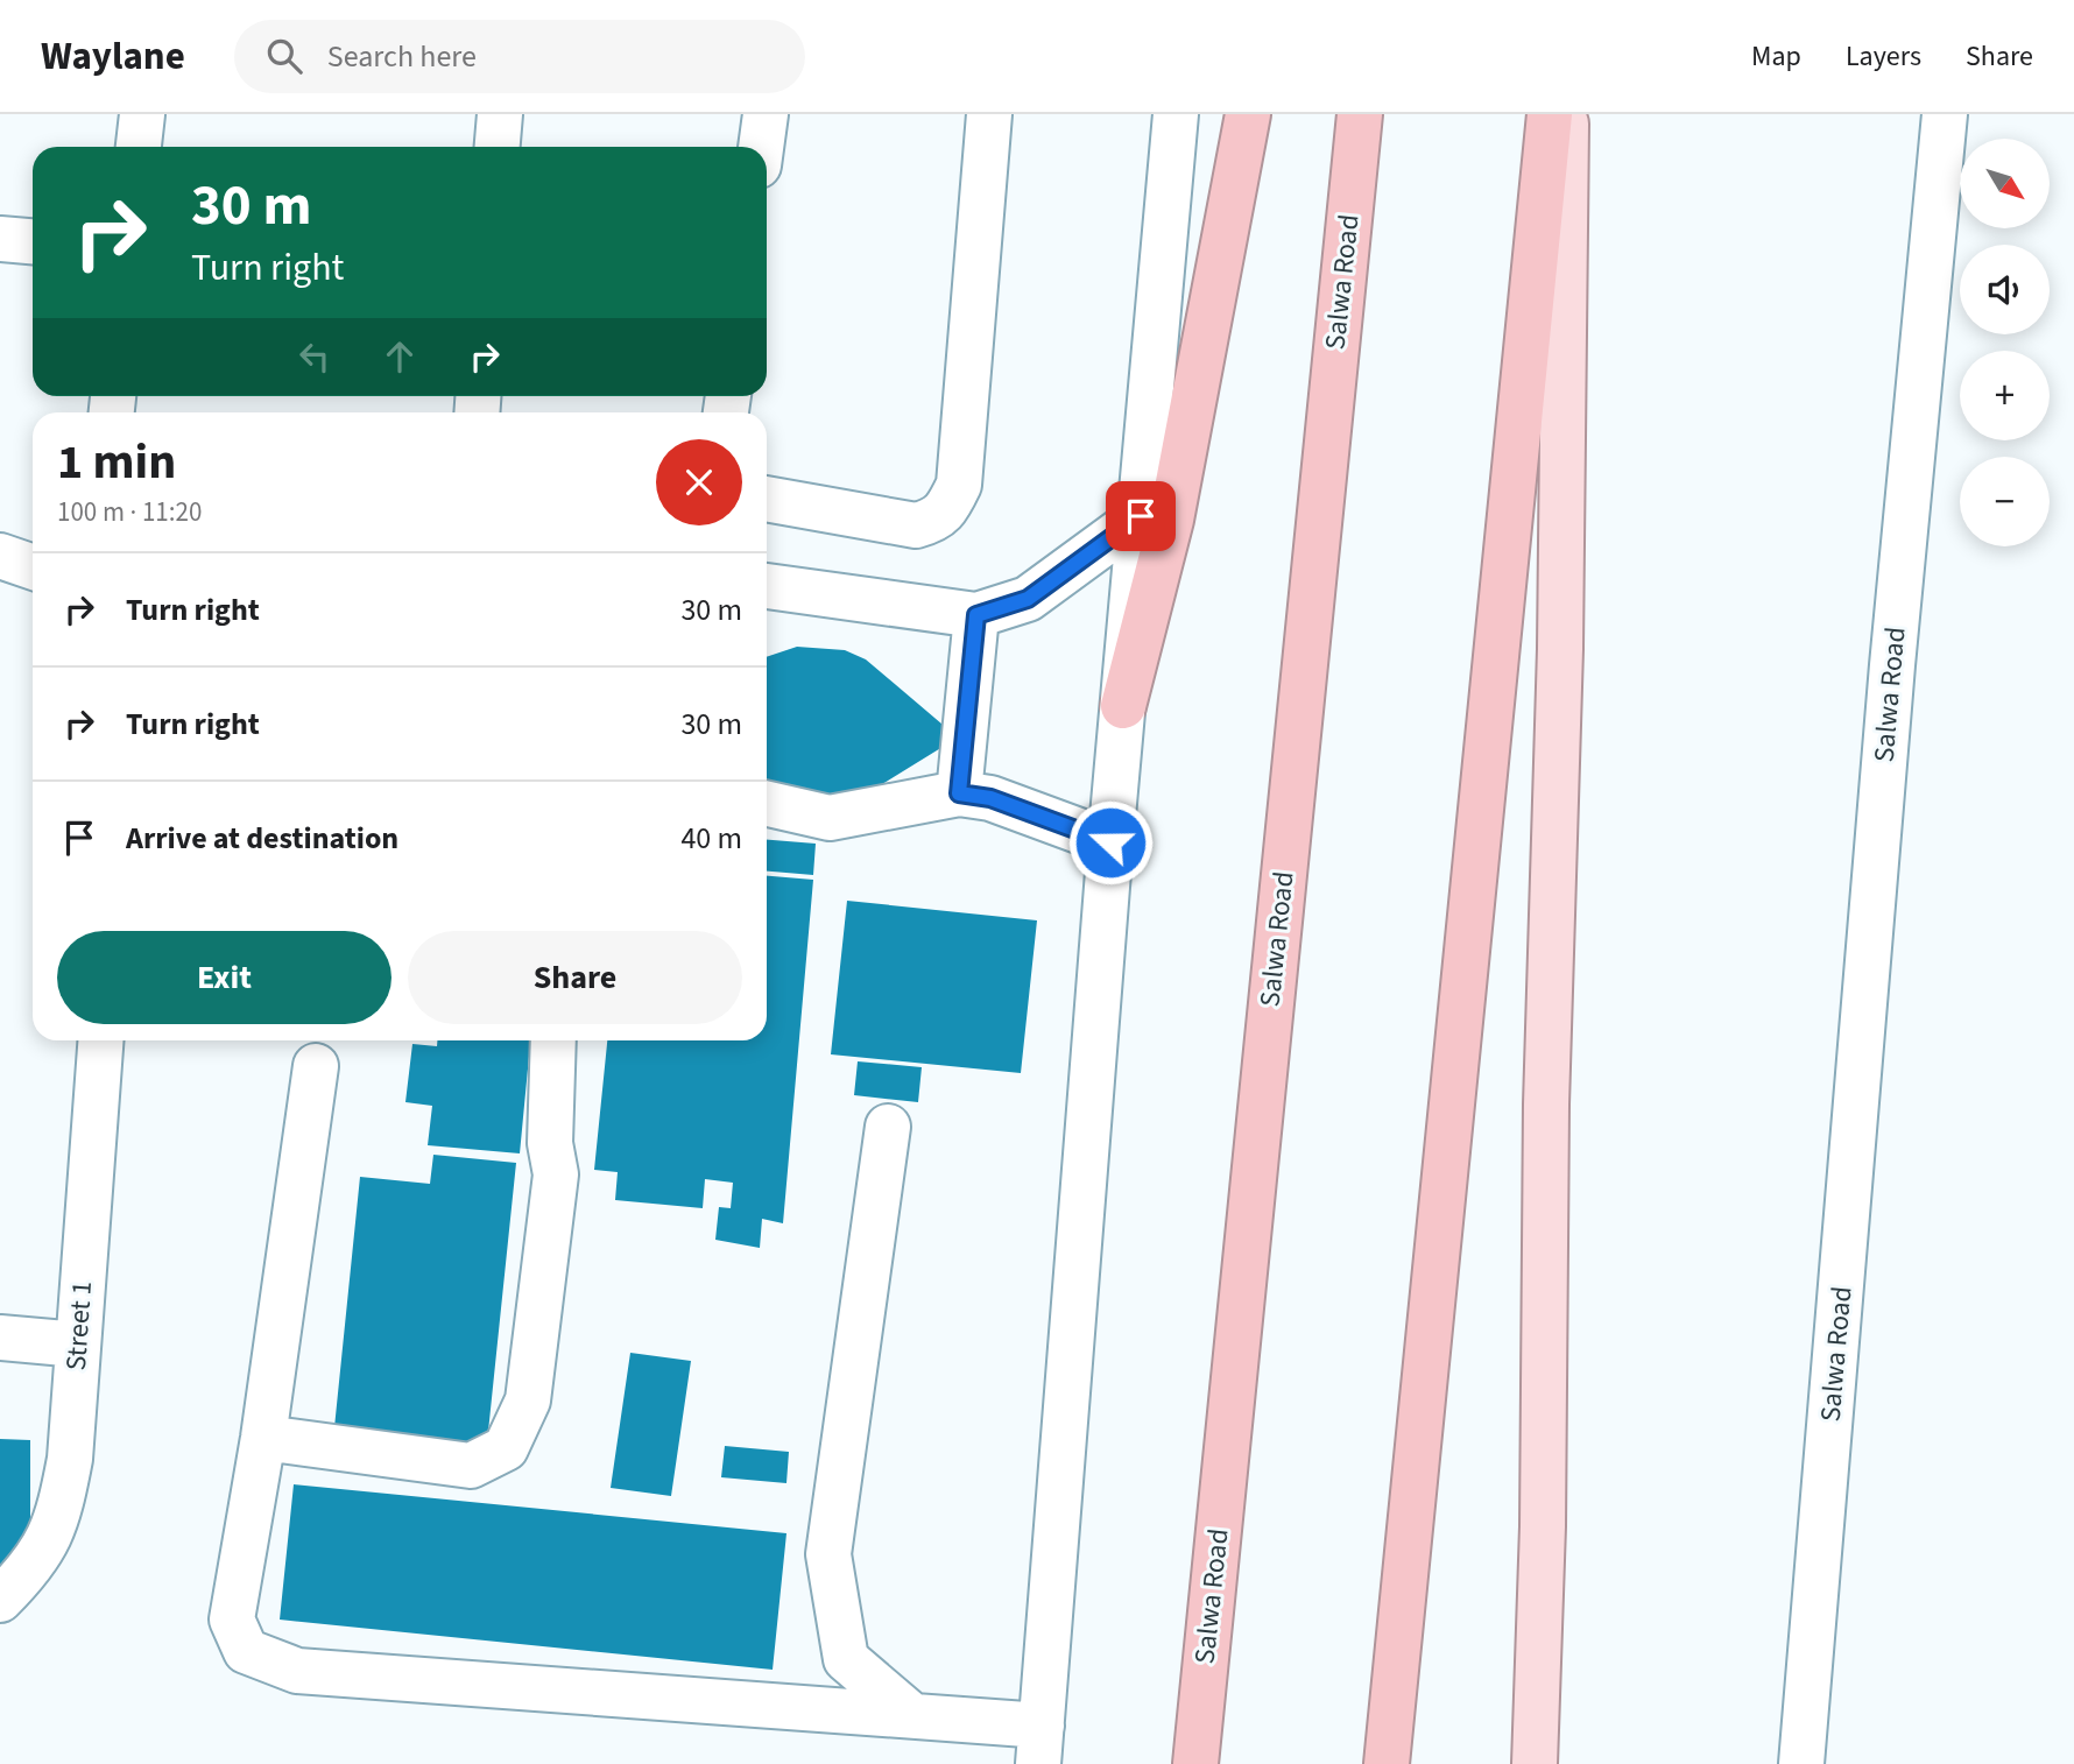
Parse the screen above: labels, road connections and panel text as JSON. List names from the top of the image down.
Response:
{
  "streets": {
    "highway": ["Salwa Road"],
    "street": ["Street 1"]
  },
  "north": "bottom right",
  "page": {
    "header": "Waylane",
    "search": "Search here",
    "nav": ["Map", "Layers", "Share"],
    "map_buttons": ["+", "−"],
    "turn": ["30 m", "Turn right"],
    "heading": ["1 min", "100 m · 11:20"],
    "list": [
      {
        "name": "Turn right",
        "value": "30 m"
      },
      {
        "name": "Turn right",
        "value": "30 m"
      },
      {
        "name": "Arrive at destination",
        "value": "40 m"
      }
    ],
    "buttons": ["Exit", "Share"]
  }
}
